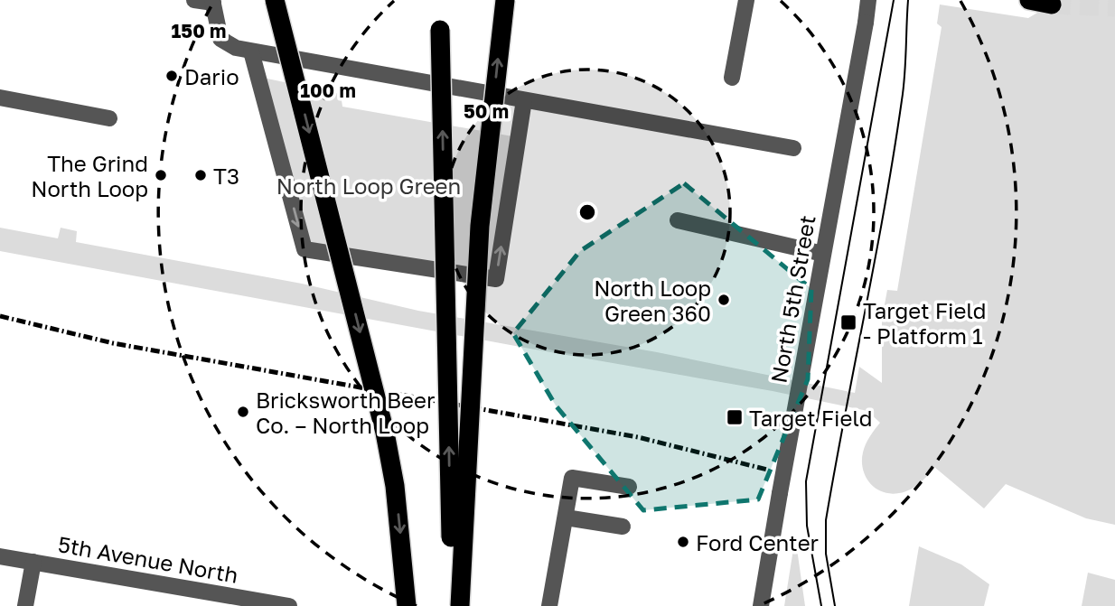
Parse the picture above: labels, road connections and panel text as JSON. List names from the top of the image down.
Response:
{
  "streets": {
    "street": ["North 5th Street", "5th Avenue North"]
  },
  "parks": ["North Loop Green"],
  "places": {
    "other": [
      "Dario",
      "The Grind North Loop",
      "T3",
      "North Loop Green 360",
      "Bricksworth Beer Co. – North Loop",
      "Ford Center"
    ],
    "transit": ["Target Field - Platform 1", "Target Field"]
  },
  "rings": ["150 m", "100 m", "50 m"]
}
